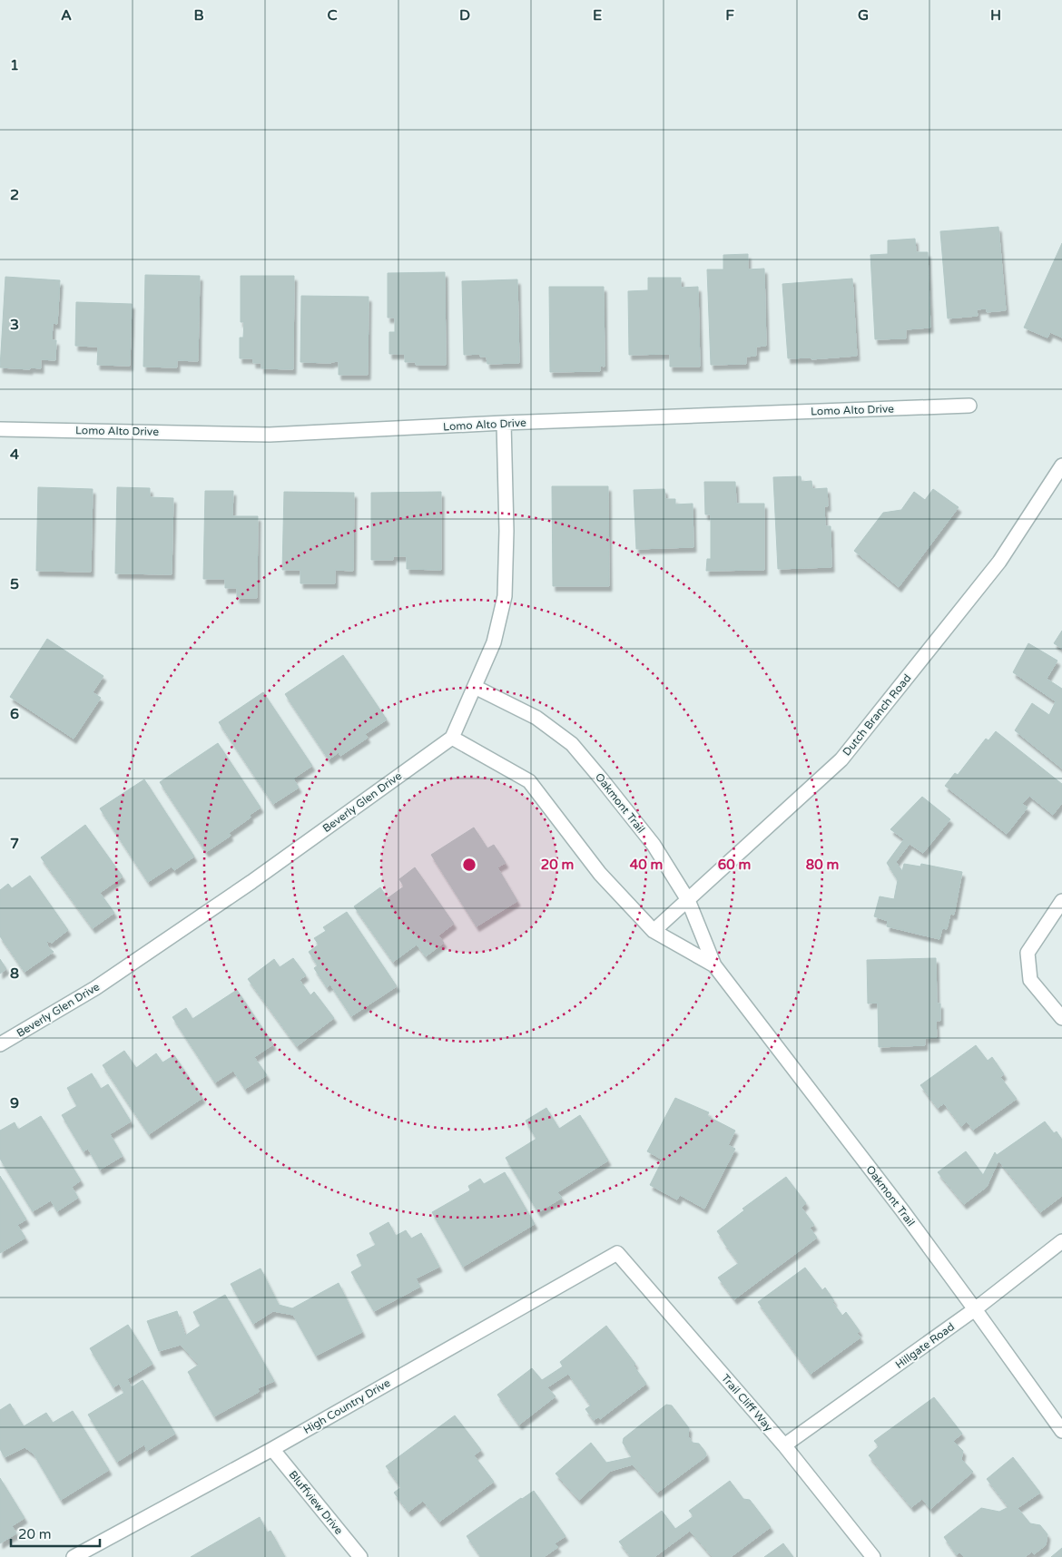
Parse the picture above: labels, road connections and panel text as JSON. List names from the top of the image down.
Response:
{
  "streets": {
    "street": [
      "Lomo Alto Drive",
      "Dutch Branch Road",
      "Beverly Glen Drive",
      "Oakmont Trail",
      "Hillgate Road",
      "Trail Cliff Way",
      "High Country Drive",
      "Bluffview Drive"
    ]
  },
  "crossings": [
    ["Dutch Branch Road", "Oakmont Trail"],
    ["Beverly Glen Drive", "Oakmont Trail"],
    ["Oakmont Trail", "Hillgate Road"],
    ["Hillgate Road", "Trail Cliff Way"],
    ["Trail Cliff Way", "High Country Drive"],
    ["High Country Drive", "Bluffview Drive"]
  ],
  "scale_bar": "20 m",
  "grid": {
    "columns": [
      "A",
      "B",
      "C",
      "D",
      "E",
      "F",
      "G",
      "H"
    ],
    "rows": [
      "1",
      "2",
      "3",
      "4",
      "5",
      "6",
      "7",
      "8",
      "9"
    ]
  },
  "rings": [
    "20 m",
    "40 m",
    "60 m",
    "80 m"
  ]
}
